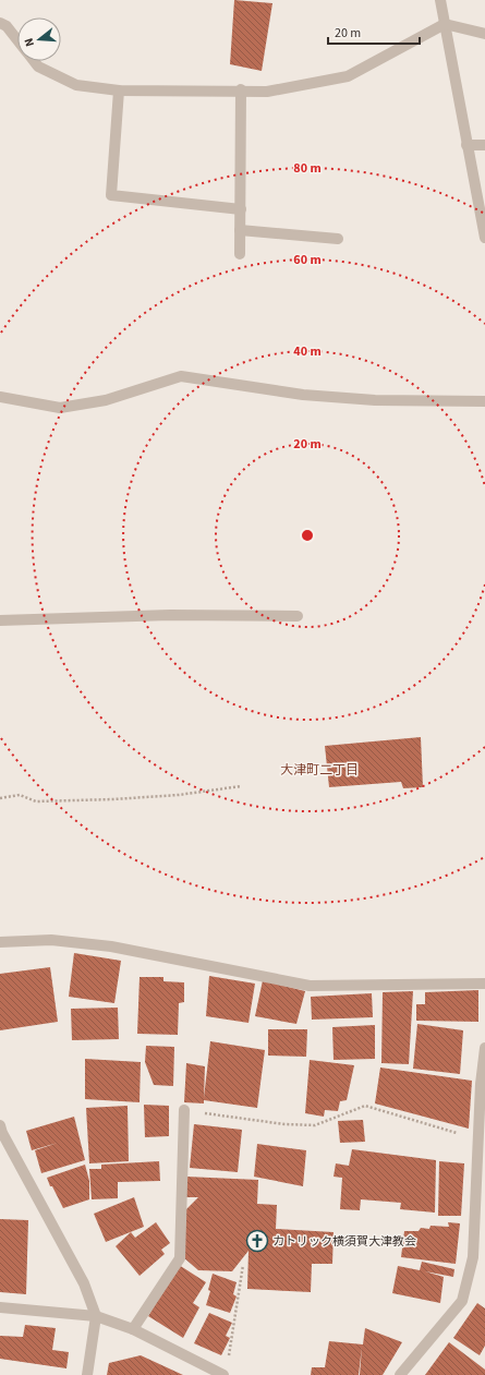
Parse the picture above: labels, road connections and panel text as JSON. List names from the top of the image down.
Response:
{
  "districts": ["大津町二丁目"],
  "places": {
    "church": ["カトリック横須賀大津教会"]
  },
  "scale_bar": "20 m",
  "north": "left",
  "rings": [
    "80 m",
    "60 m",
    "40 m",
    "20 m"
  ]
}
